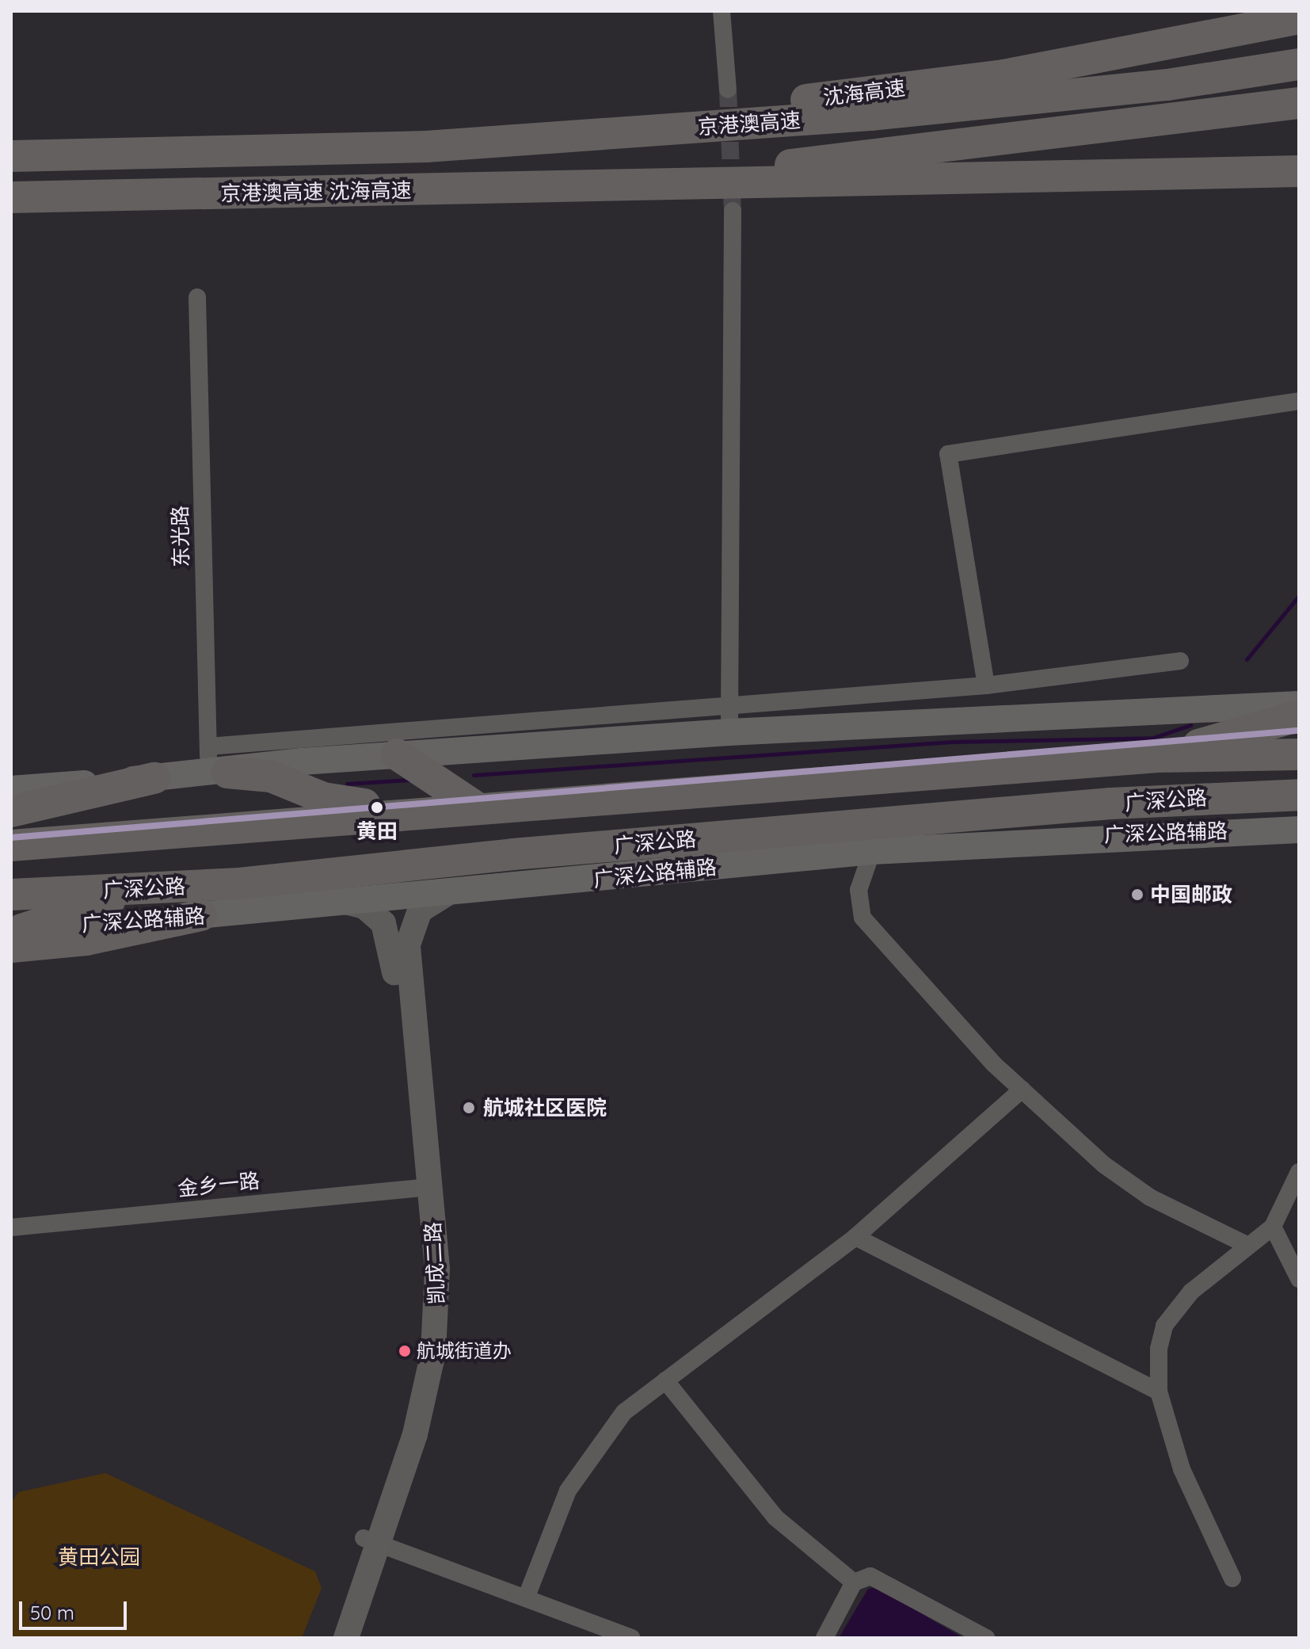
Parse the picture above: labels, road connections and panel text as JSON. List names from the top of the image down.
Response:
{
  "streets": {
    "highway": [
      "沈海高速",
      "京港澳高速",
      "京港澳高速 沈海高速",
      "广深公路"
    ],
    "main road": ["广深公路辅路"],
    "street": ["东光路", "金乡一路", "凯成二路"]
  },
  "crossings": [
    ["沈海高速", "京港澳高速"],
    ["沈海高速", "京港澳高速 沈海高速"],
    ["京港澳高速", "京港澳高速 沈海高速"],
    ["广深公路辅路", "凯成二路"],
    ["金乡一路", "凯成二路"]
  ],
  "parks": ["黄田公园"],
  "places": [
    "黄田",
    "中国邮政",
    "航城社区医院",
    "航城街道办"
  ],
  "scale_bar": "50 m"
}
